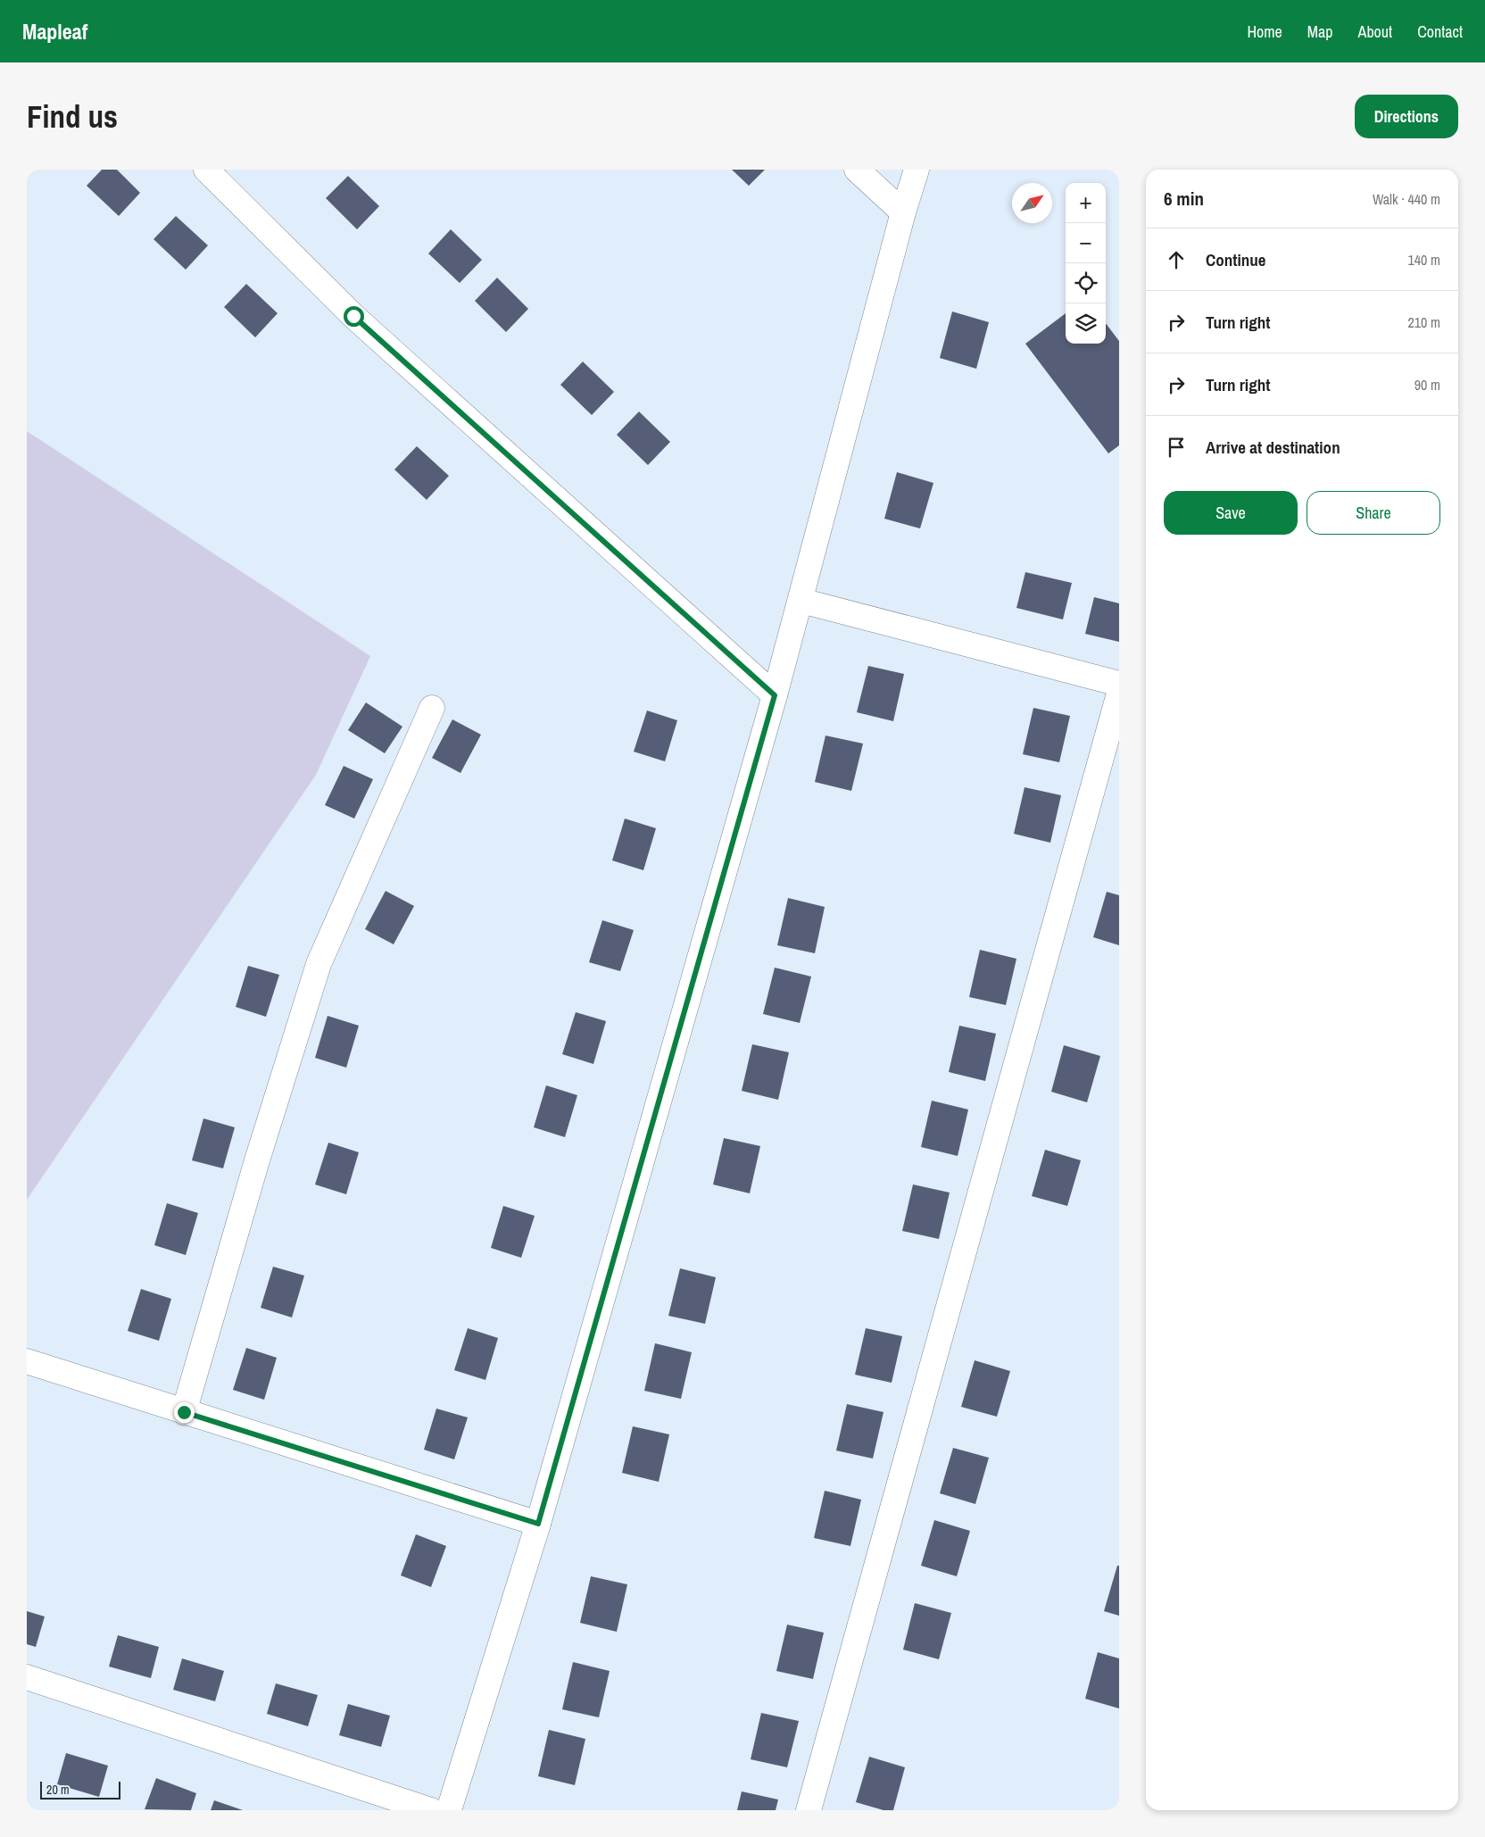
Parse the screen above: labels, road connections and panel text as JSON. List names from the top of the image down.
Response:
{
  "scale_bar": "20 m",
  "north": "top right",
  "page": {
    "header": "Mapleaf",
    "nav": [
      "Home",
      "Map",
      "About",
      "Contact"
    ],
    "buttons": [
      "Directions",
      ["Save", "Share"]
    ],
    "title": "Find us",
    "heading": ["6 min", "Walk · 440 m"],
    "map_buttons": ["+", "−"],
    "list": [
      ["Continue", "140 m"],
      ["Turn right", "210 m"],
      ["Turn right", "90 m"],
      "Arrive at destination"
    ],
    "scale": "20 m"
  }
}
